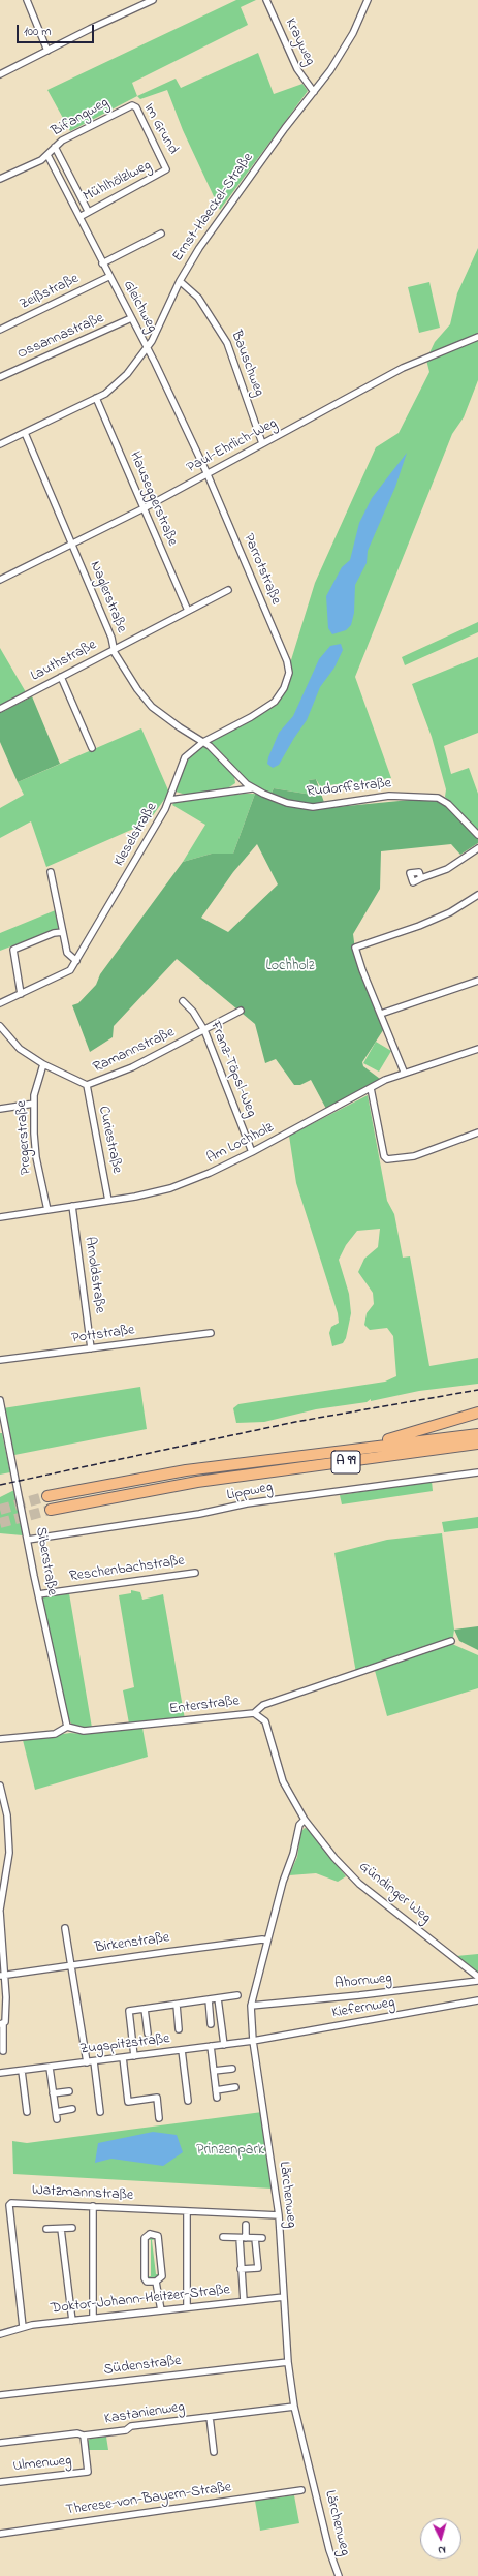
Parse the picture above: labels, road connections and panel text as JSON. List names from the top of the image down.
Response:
{
  "streets": {
    "highway": ["A 99"],
    "street": [
      "Krayweg",
      "Bifangweg",
      "Im Grund",
      "Mühlhölzlweg",
      "Ernst-Haeckel-Straße",
      "Zeißstraße",
      "Gleichweg",
      "Ossannastraße",
      "Bauschweg",
      "Paul-Ehrlich-Weg",
      "Hauseggerstraße",
      "Parrotstraße",
      "Naglerstraße",
      "Lauthstraße",
      "Rudorffstraße",
      "Kleselstraße",
      "Ramannstraße",
      "Franz-Töpsl-Weg",
      "Pregerstraße",
      "Curiestraße",
      "Am Lochholz",
      "Arnoldstraße",
      "Pottstraße",
      "Lippweg",
      "Siberstraße",
      "Reschenbachstraße",
      "Enterstraße",
      "Gündinger Weg",
      "Birkenstraße",
      "Ahornweg",
      "Kiefernweg",
      "Zugspitzstraße",
      "Watzmannstraße",
      "Lärchenweg",
      "Doktor-Johann-Heitzer-Straße",
      "Südenstraße",
      "Kastanienweg",
      "Ulmenweg",
      "Therese-von-Bayern-Straße"
    ]
  },
  "crossings": [
    ["Krayweg", "Ernst-Haeckel-Straße"],
    ["Bifangweg", "Im Grund"],
    ["Bifangweg", "Gleichweg"],
    ["Im Grund", "Mühlhölzlweg"],
    ["Mühlhölzlweg", "Gleichweg"],
    ["Ernst-Haeckel-Straße", "Gleichweg"],
    ["Ernst-Haeckel-Straße", "Bauschweg"],
    ["Ernst-Haeckel-Straße", "Hauseggerstraße"],
    ["Ernst-Haeckel-Straße", "Naglerstraße"],
    ["Zeißstraße", "Gleichweg"],
    ["Gleichweg", "Ossannastraße"],
    ["Gleichweg", "Paul-Ehrlich-Weg"],
    ["Gleichweg", "Parrotstraße"],
    ["Bauschweg", "Paul-Ehrlich-Weg"],
    ["Paul-Ehrlich-Weg", "Hauseggerstraße"],
    ["Paul-Ehrlich-Weg", "Parrotstraße"],
    ["Paul-Ehrlich-Weg", "Naglerstraße"],
    ["Hauseggerstraße", "Lauthstraße"],
    ["Parrotstraße", "Kleselstraße"],
    ["Naglerstraße", "Lauthstraße"],
    ["Naglerstraße", "Rudorffstraße"],
    ["Naglerstraße", "Kleselstraße"],
    ["Rudorffstraße", "Kleselstraße"],
    ["Ramannstraße", "Franz-Töpsl-Weg"],
    ["Ramannstraße", "Pregerstraße"],
    ["Ramannstraße", "Curiestraße"],
    ["Franz-Töpsl-Weg", "Am Lochholz"],
    ["Pregerstraße", "Am Lochholz"],
    ["Curiestraße", "Am Lochholz"],
    ["Am Lochholz", "Arnoldstraße"],
    ["Arnoldstraße", "Pottstraße"],
    ["Lippweg", "Siberstraße"],
    ["Siberstraße", "Reschenbachstraße"],
    ["Siberstraße", "Enterstraße"],
    ["Enterstraße", "Gündinger Weg"],
    ["Gündinger Weg", "Lärchenweg"],
    ["Birkenstraße", "Lärchenweg"],
    ["Ahornweg", "Lärchenweg"],
    ["Kiefernweg", "Zugspitzstraße"],
    ["Kiefernweg", "Lärchenweg"],
    ["Zugspitzstraße", "Lärchenweg"],
    ["Watzmannstraße", "Lärchenweg"],
    ["Watzmannstraße", "Doktor-Johann-Heitzer-Straße"],
    ["Lärchenweg", "Doktor-Johann-Heitzer-Straße"],
    ["Lärchenweg", "Südenstraße"],
    ["Lärchenweg", "Kastanienweg"],
    ["Kastanienweg", "Ulmenweg"]
  ],
  "parks": ["Lochholz", "Prinzenpark"],
  "scale_bar": "100 m",
  "north": "bottom"
}
